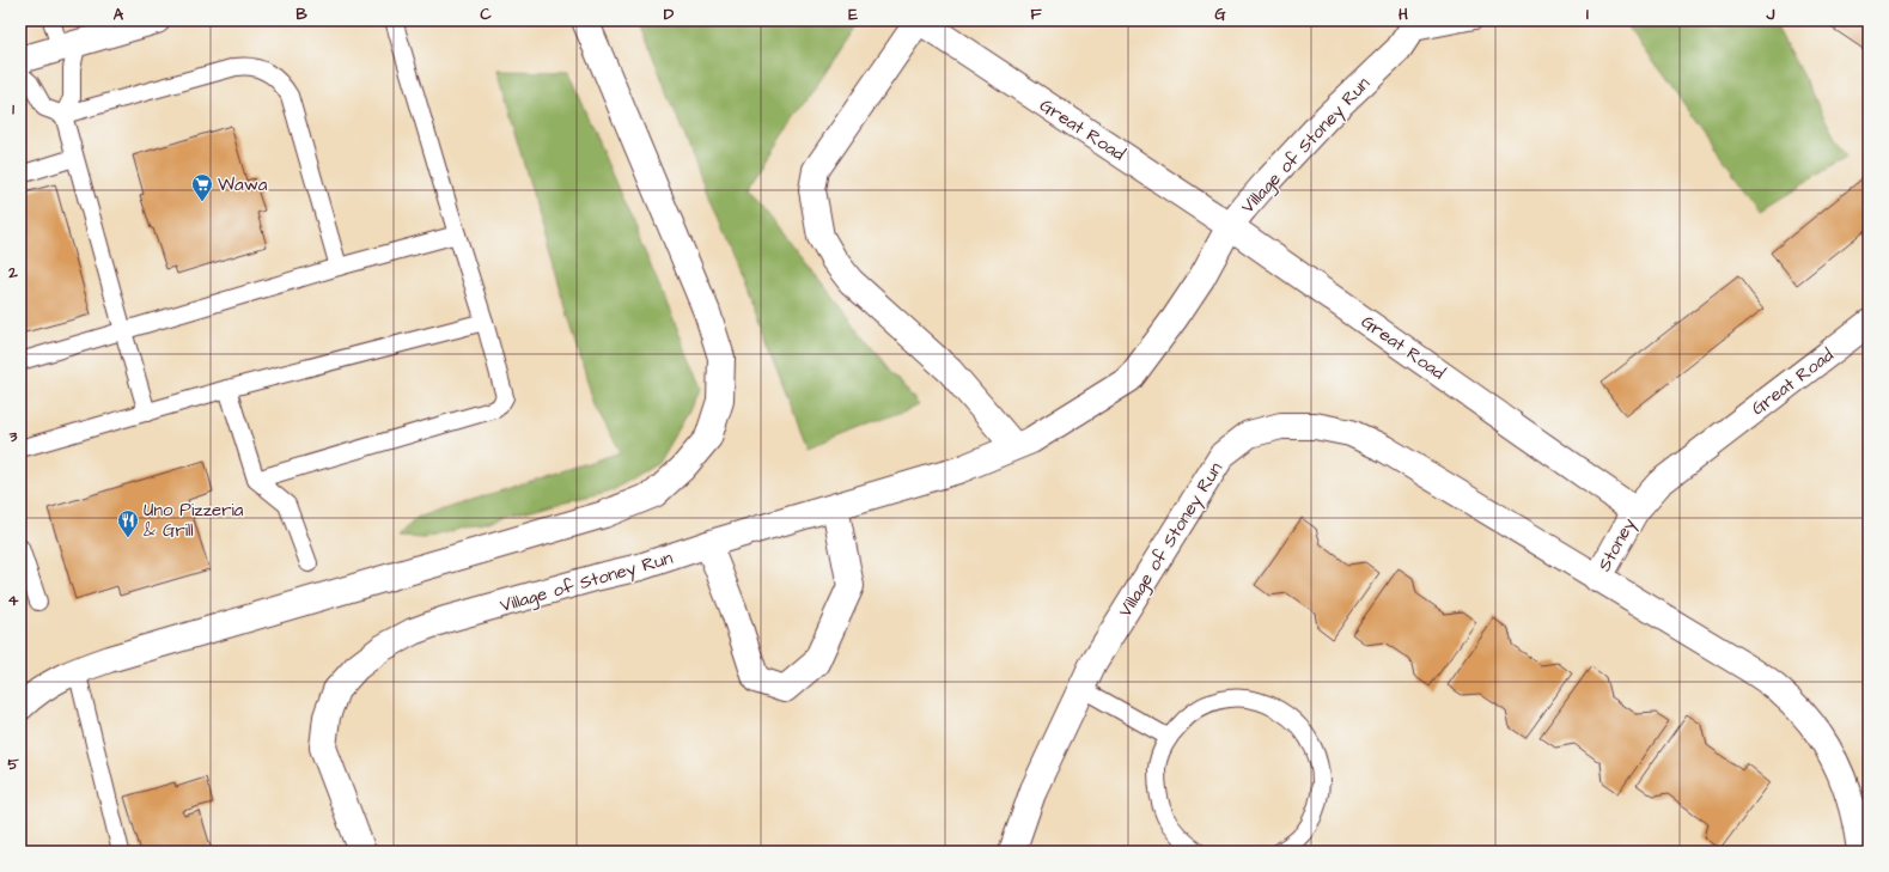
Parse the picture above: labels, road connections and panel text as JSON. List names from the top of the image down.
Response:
{
  "streets": {
    "main road": ["Great Road", "Village of Stoney Run", "Stoney"]
  },
  "crossings": [
    ["Great Road", "Village of Stoney Run"],
    ["Great Road", "Stoney"],
    ["Village of Stoney Run", "Stoney"]
  ],
  "places": {
    "supermarket": ["Wawa"],
    "restaurant": ["Uno Pizzeria & Grill"]
  },
  "grid": {
    "columns": [
      "A",
      "B",
      "C",
      "D",
      "E",
      "F",
      "G",
      "H",
      "I",
      "J"
    ],
    "rows": [
      "1",
      "2",
      "3",
      "4",
      "5"
    ]
  }
}
